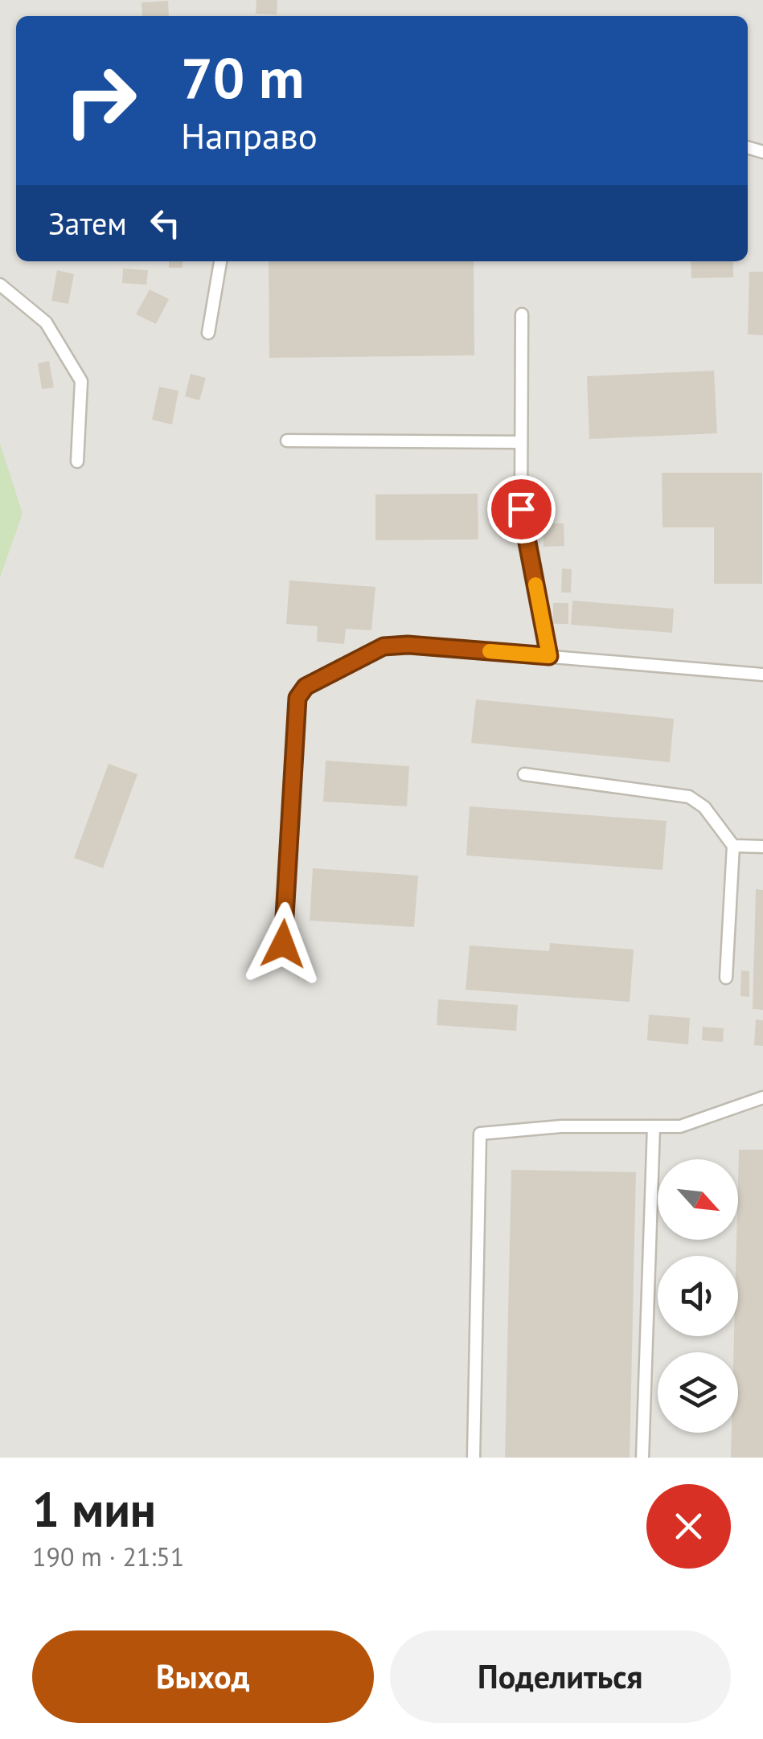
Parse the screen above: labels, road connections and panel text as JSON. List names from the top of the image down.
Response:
{
  "north": "bottom right",
  "page": {
    "turn": ["70 m", "Направо"],
    "then": "Затем",
    "heading": ["1 мин", "190 m · 21:51"],
    "buttons": ["Выход", "Поделиться"]
  }
}
